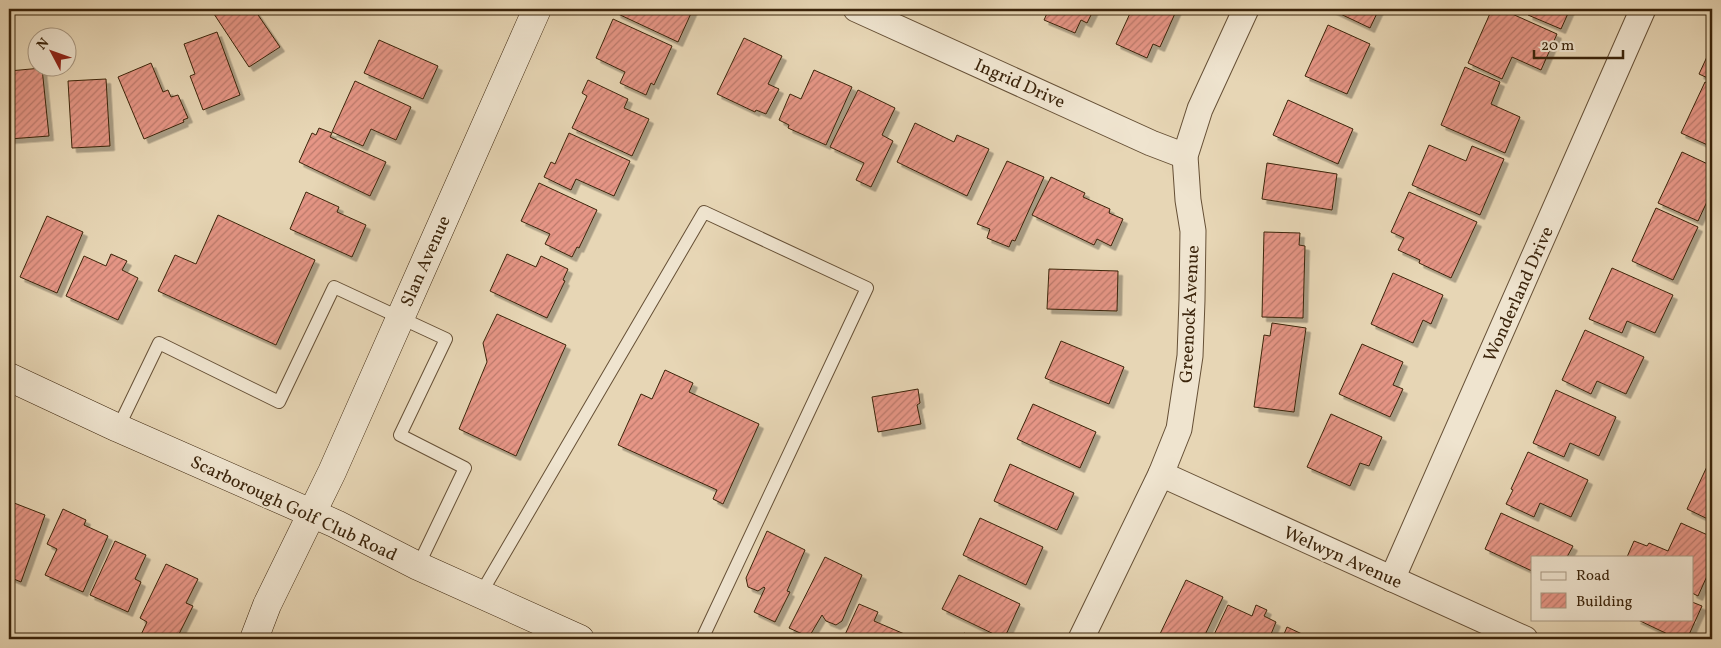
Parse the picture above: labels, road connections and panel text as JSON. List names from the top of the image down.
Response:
{
  "streets": {
    "street": [
      "Ingrid Drive",
      "Slan Avenue",
      "Wonderland Drive",
      "Greenock Avenue",
      "Scarborough Golf Club Road",
      "Welwyn Avenue"
    ]
  },
  "crossings": [
    ["Ingrid Drive", "Greenock Avenue"],
    ["Slan Avenue", "Scarborough Golf Club Road"],
    ["Wonderland Drive", "Welwyn Avenue"],
    ["Greenock Avenue", "Welwyn Avenue"]
  ],
  "legend": ["Road", "Building"],
  "scale_bar": "20 m",
  "north": "top left"
}
